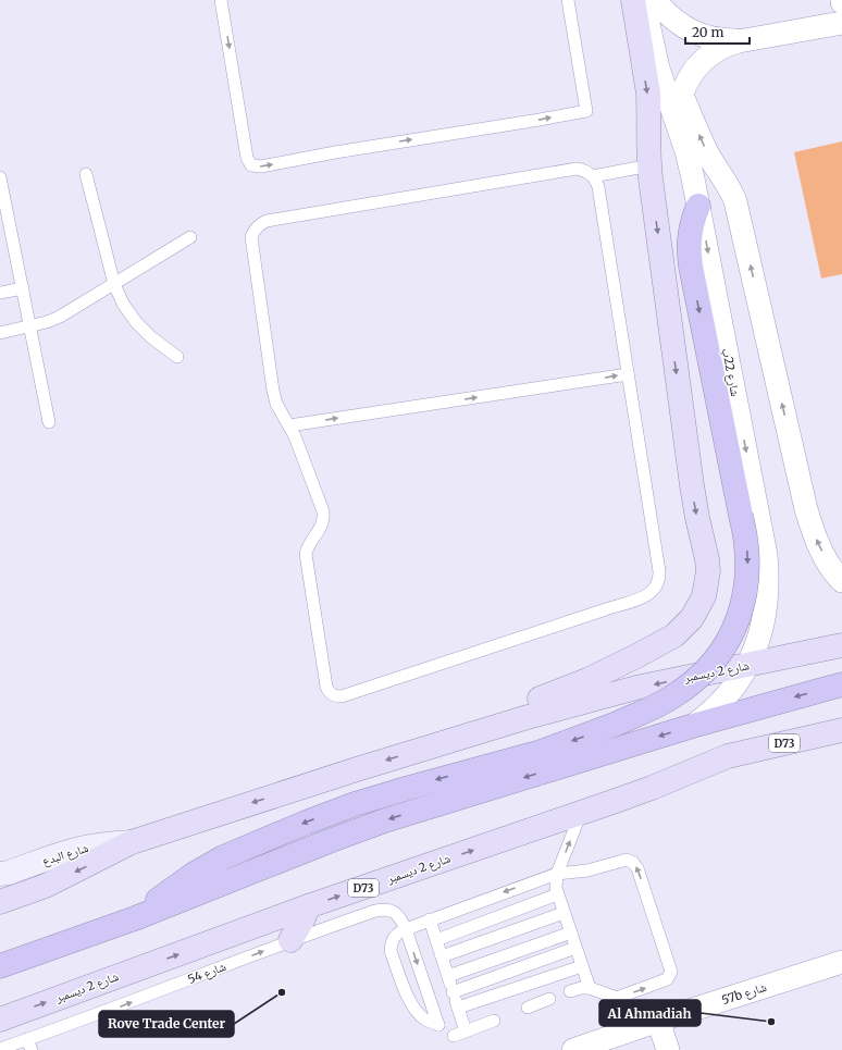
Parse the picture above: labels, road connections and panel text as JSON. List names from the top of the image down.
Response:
{
  "streets": {
    "main road": ["شارع 2 ديسمبر", "D73", "شارع البدع"],
    "street": ["شارع 22ب", "57b شارع"],
    "lane": ["شارع 54"]
  },
  "crossings": [
    ["شارع 22ب", "شارع 2 ديسمبر"],
    ["شارع 2 ديسمبر", "شارع البدع"]
  ],
  "places": ["Rove Trade Center", "Al Ahmadiah"],
  "scale_bar": "20 m"
}
